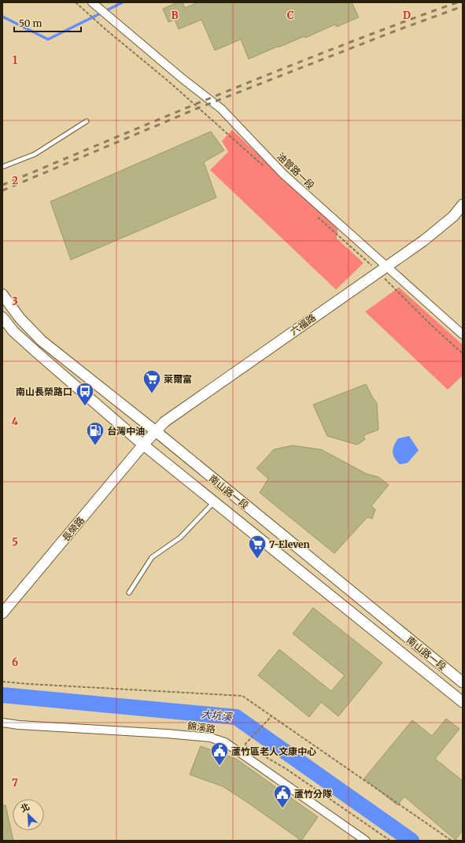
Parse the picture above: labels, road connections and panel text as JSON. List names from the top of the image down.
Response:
{
  "streets": {
    "street": [
      "油管路一段",
      "六福路",
      "南山路一段",
      "長榮路",
      "錦溪路"
    ]
  },
  "crossings": [
    ["油管路一段", "六福路"],
    ["六福路", "南山路一段"],
    ["六福路", "長榮路"],
    ["南山路一段", "長榮路"]
  ],
  "water": ["大坑溪"],
  "places": {
    "supermarket": ["萊爾富", "7-Eleven"],
    "bus stop": ["南山長榮路口"],
    "fuel station": ["台灣中油"],
    "public building": ["蘆竹區老人文康中心", "蘆竹分隊"]
  },
  "scale_bar": "50 m",
  "north": "top left",
  "grid": {
    "columns": ["B", "C", "D"],
    "rows": [
      "1",
      "2",
      "3",
      "4",
      "5",
      "6",
      "7"
    ]
  }
}
